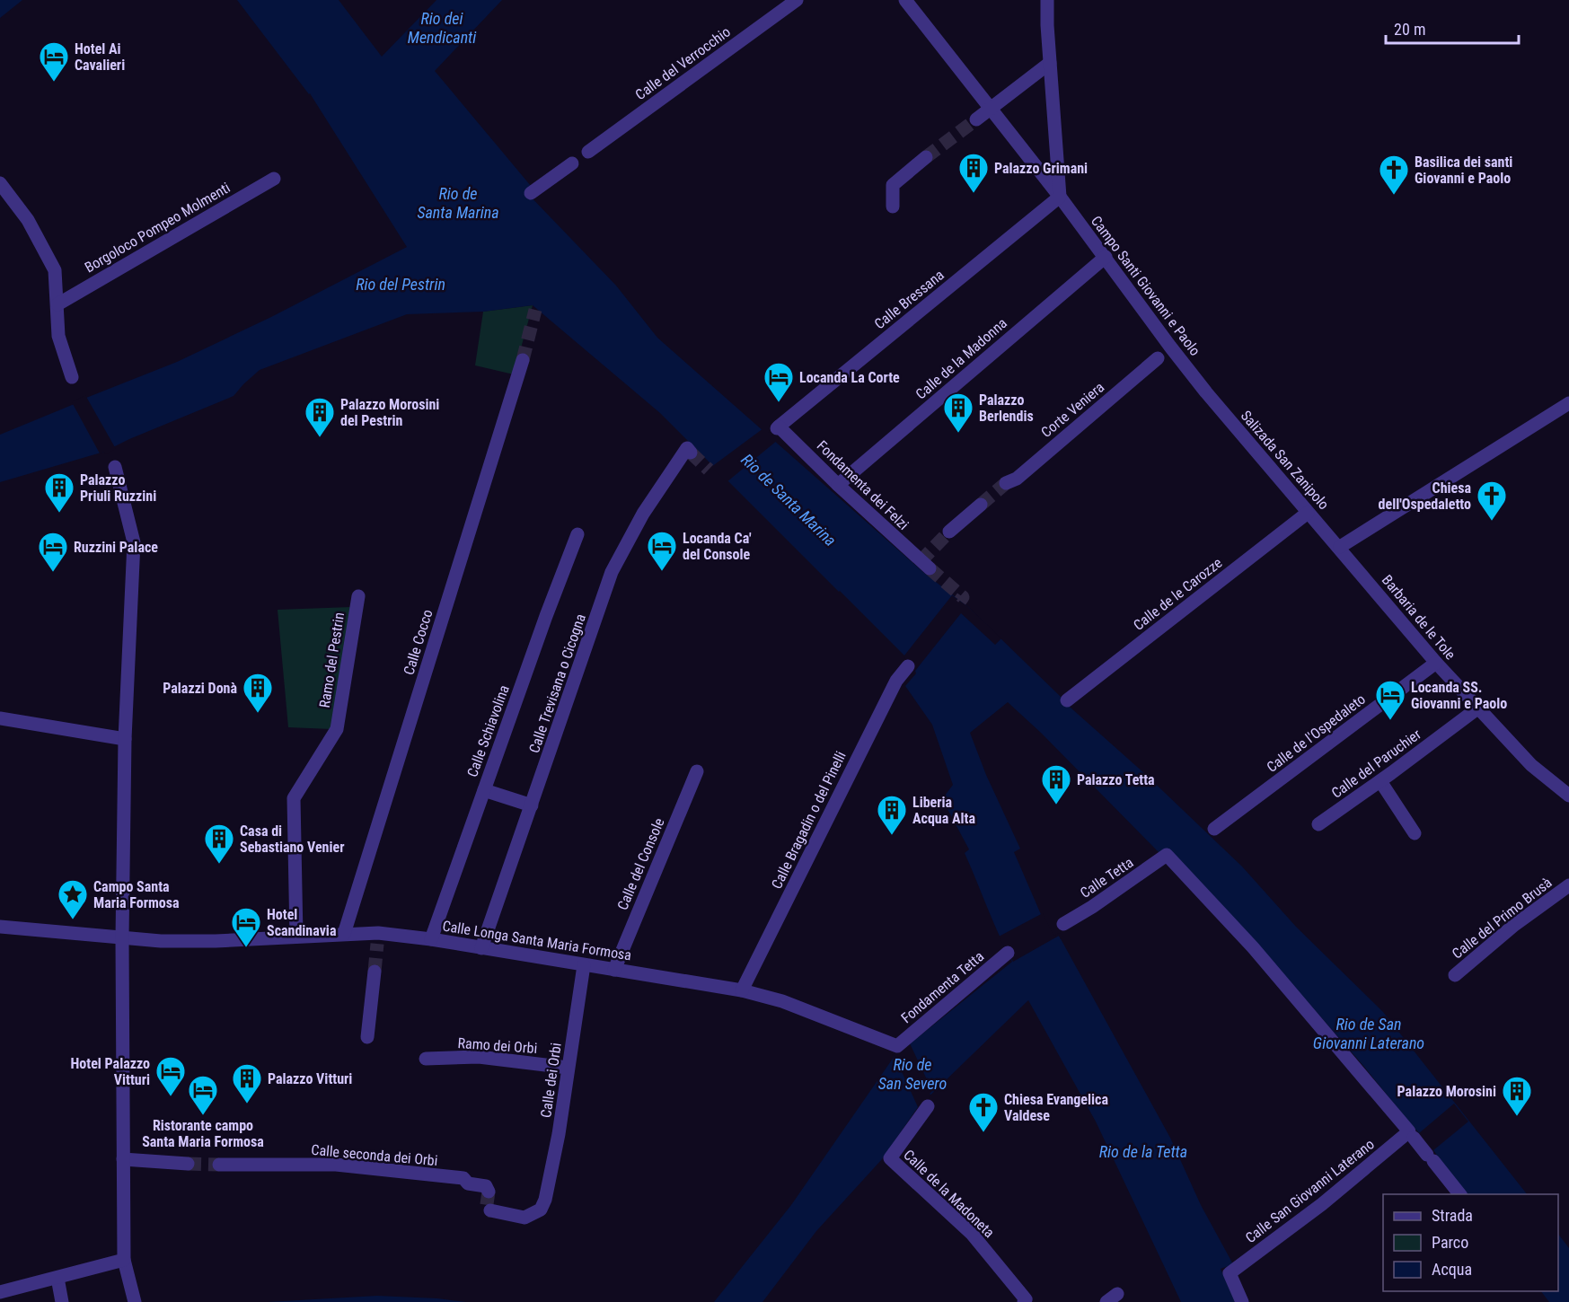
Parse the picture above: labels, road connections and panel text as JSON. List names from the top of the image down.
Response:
{
  "streets": {
    "street": [
      "Calle del Verrocchio",
      "Borgoloco Pompeo Molmenti",
      "Campo Santi Giovanni e Paolo",
      "Calle Bressana",
      "Calle de la Madonna",
      "Corte Veniera",
      "Salizada San Zanipolo",
      "Fondamenta dei Felzi",
      "Calle de le Carozze",
      "Barbaria de le Tole",
      "Calle Cocco",
      "Ramo del Pestrin",
      "Calle Trevisana o Cicogna",
      "Calle Schiavolina",
      "Calle de l'Ospedaleto",
      "Calle del Paruchier",
      "Calle Bragadin o del Pinelli",
      "Calle del Console",
      "Calle Tetta",
      "Calle del Primo Brusà",
      "Calle Longa Santa Maria Formosa",
      "Fondamenta Tetta",
      "Ramo dei Orbi",
      "Calle dei Orbi",
      "Calle seconda dei Orbi",
      "Calle San Giovanni Laterano",
      "Calle de la Madoneta"
    ]
  },
  "crossings": [
    ["Campo Santi Giovanni e Paolo", "Calle Bressana"],
    ["Campo Santi Giovanni e Paolo", "Calle de la Madonna"],
    ["Campo Santi Giovanni e Paolo", "Corte Veniera"],
    ["Campo Santi Giovanni e Paolo", "Salizada San Zanipolo"],
    ["Calle Bressana", "Fondamenta dei Felzi"],
    ["Calle de la Madonna", "Fondamenta dei Felzi"],
    ["Salizada San Zanipolo", "Calle de le Carozze"],
    ["Salizada San Zanipolo", "Barbaria de le Tole"],
    ["Barbaria de le Tole", "Calle de l'Ospedaleto"],
    ["Barbaria de le Tole", "Calle del Paruchier"],
    ["Calle Cocco", "Calle Longa Santa Maria Formosa"],
    ["Ramo del Pestrin", "Calle Longa Santa Maria Formosa"],
    ["Calle Trevisana o Cicogna", "Calle Longa Santa Maria Formosa"],
    ["Calle Schiavolina", "Calle Longa Santa Maria Formosa"],
    ["Calle Bragadin o del Pinelli", "Calle Longa Santa Maria Formosa"],
    ["Calle del Console", "Calle Longa Santa Maria Formosa"],
    ["Calle Tetta", "Calle San Giovanni Laterano"],
    ["Calle Longa Santa Maria Formosa", "Fondamenta Tetta"],
    ["Calle Longa Santa Maria Formosa", "Calle dei Orbi"],
    ["Ramo dei Orbi", "Calle dei Orbi"]
  ],
  "water": [
    "Rio dei Mendicanti",
    "Rio de Santa Marina",
    "Rio del Pestrin",
    "Rio de San Giovanni Laterano",
    "Rio de San Severo",
    "Rio de la Tetta"
  ],
  "places": {
    "hotel": [
      "Hotel Ai Cavalieri",
      "Locanda La Corte",
      "Locanda Ca' del Console",
      "Ruzzini Palace",
      "Locanda SS. Giovanni e Paolo",
      "Hotel Scandinavia",
      "Hotel Palazzo Vitturi",
      "Ristorante campo Santa Maria Formosa"
    ],
    "building": [
      "Palazzo Grimani",
      "Palazzo Berlendis",
      "Palazzo Morosini del Pestrin",
      "Palazzo Priuli Ruzzini",
      "Palazzi Donà",
      "Palazzo Tetta",
      "Liberia Acqua Alta",
      "Casa di Sebastiano Venier",
      "Palazzo Vitturi",
      "Palazzo Morosini"
    ],
    "church": ["Basilica dei santi Giovanni e Paolo", "Chiesa dell'Ospedaletto", "Chiesa Evangelica Valdese"],
    "place": ["Campo Santa Maria Formosa"]
  },
  "legend": ["Strada", "Parco", "Acqua"],
  "scale_bar": "20 m"
}
